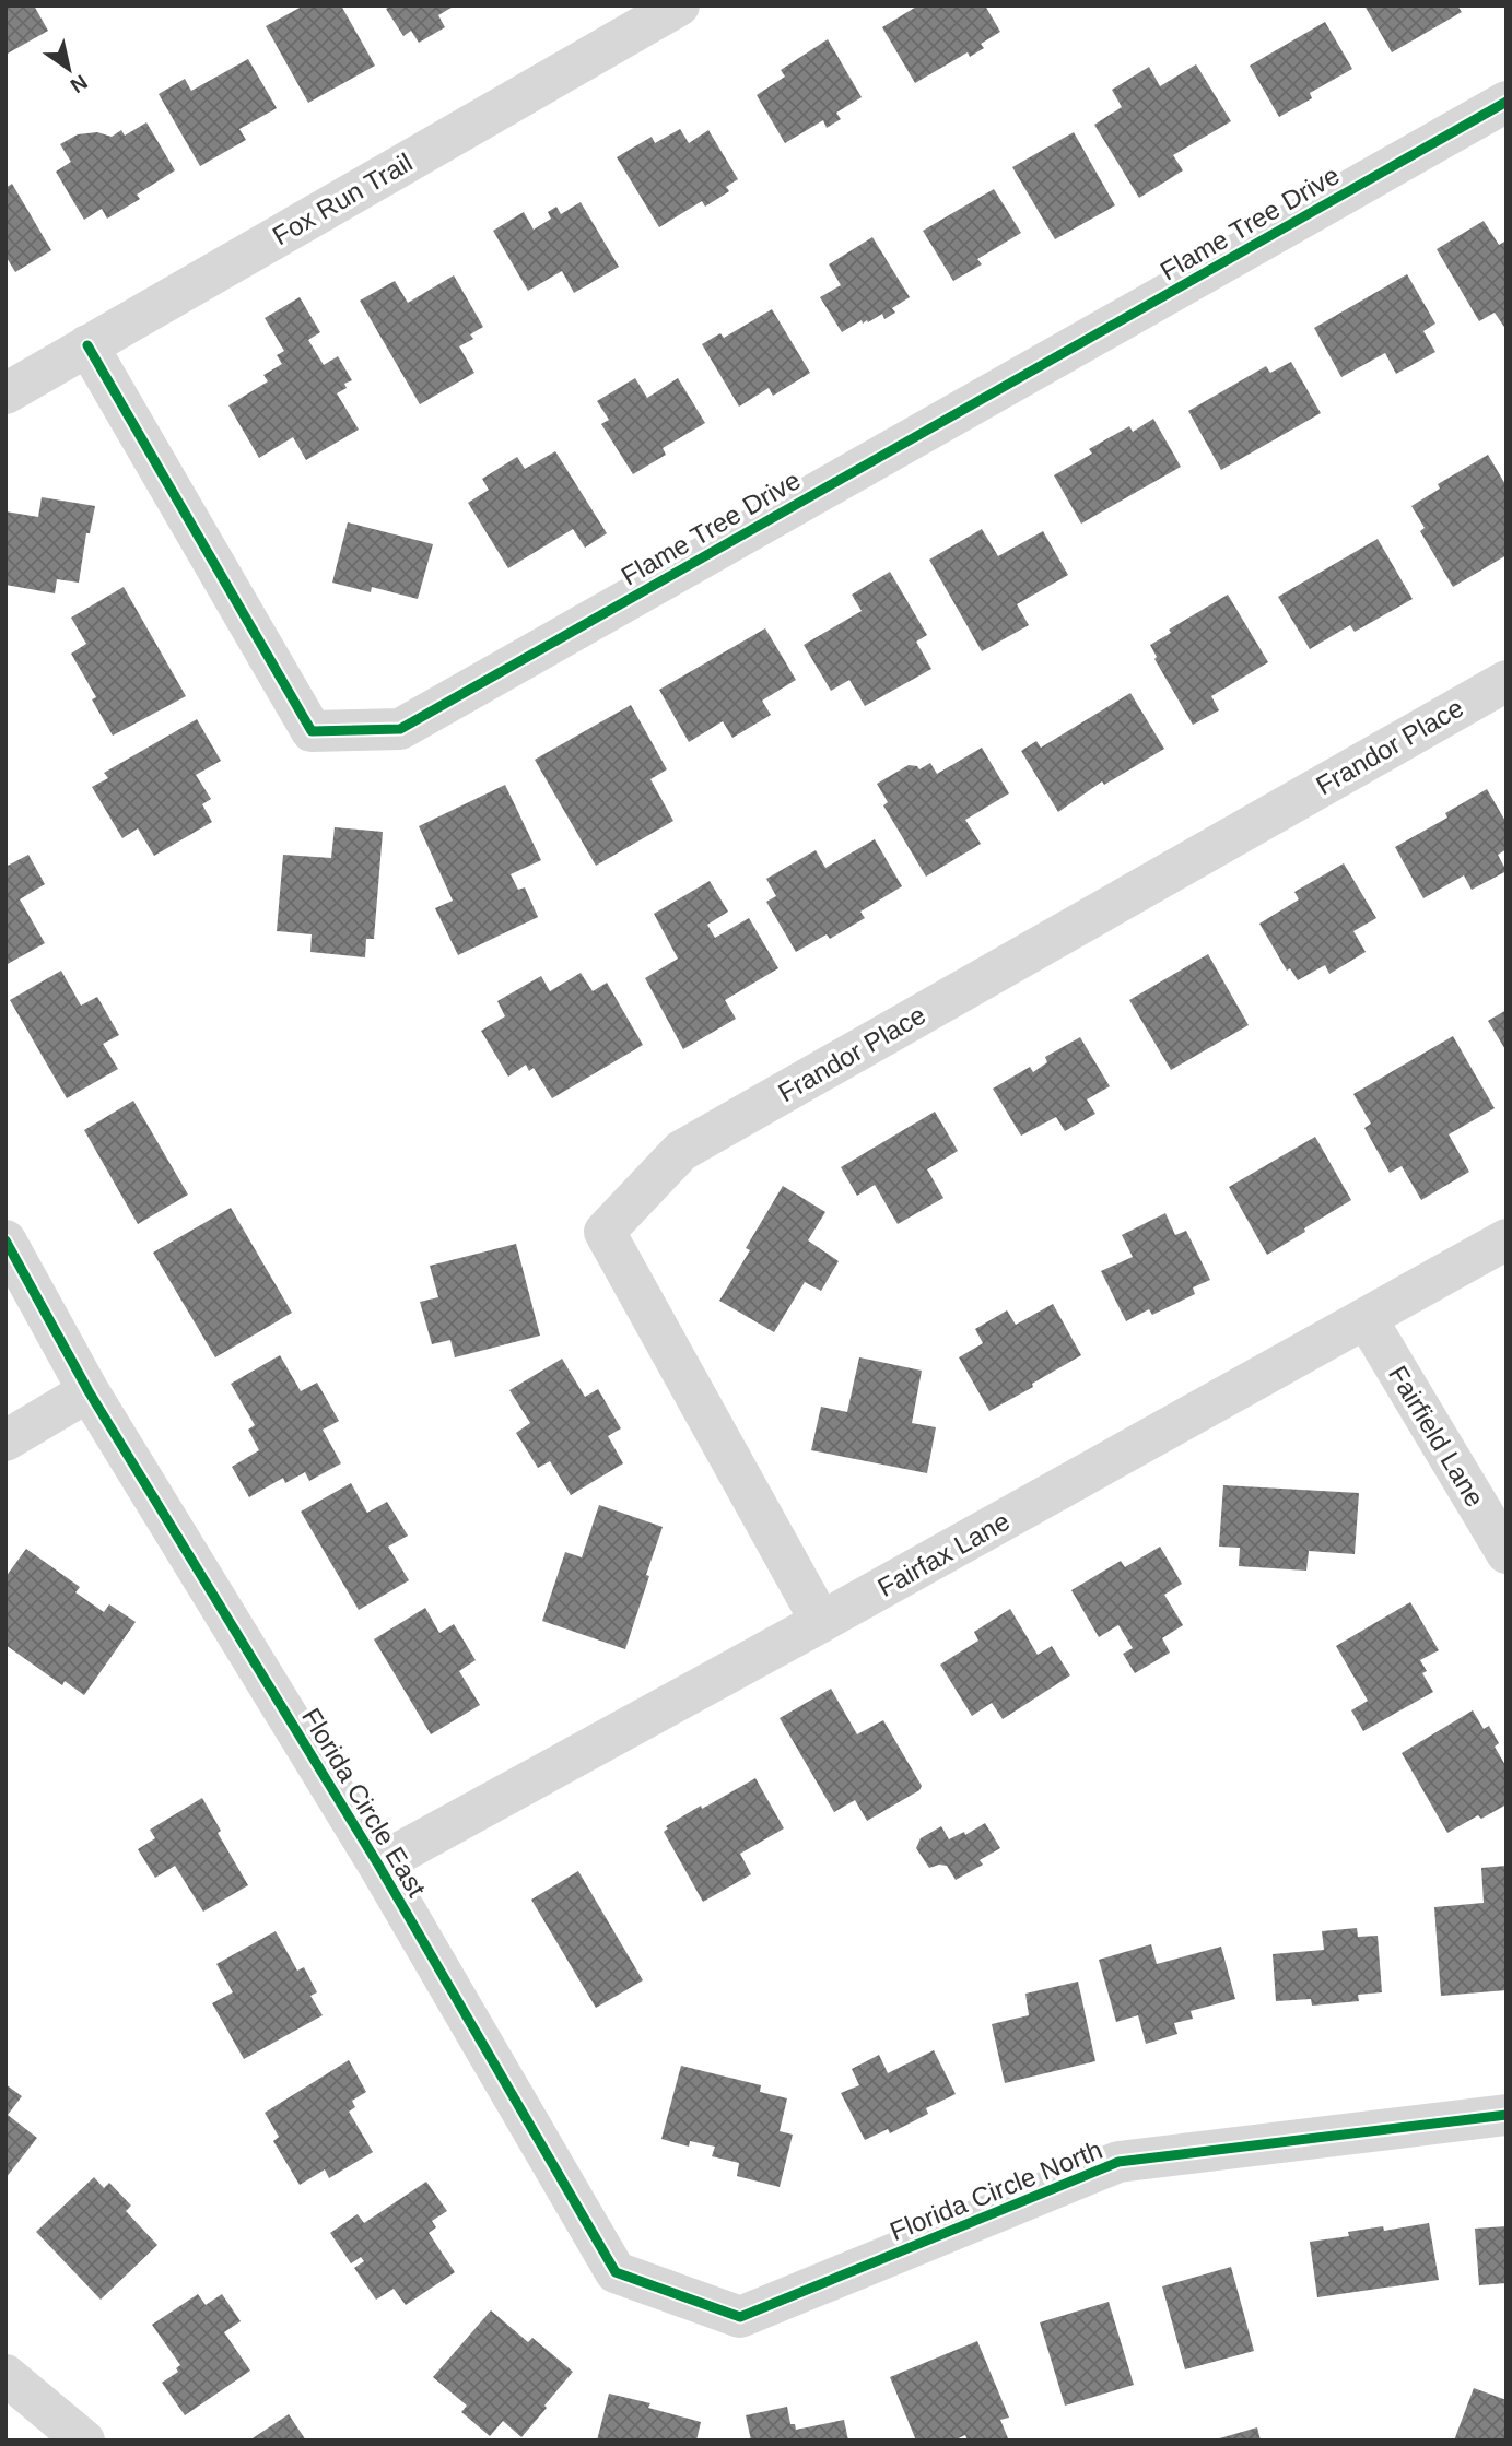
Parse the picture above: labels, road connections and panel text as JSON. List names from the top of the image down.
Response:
{
  "streets": {
    "street": [
      "Fox Run Trail",
      "Flame Tree Drive",
      "Frandor Place",
      "Fairfield Lane",
      "Fairfax Lane",
      "Florida Circle East",
      "Florida Circle North"
    ]
  },
  "crossings": [
    ["Fox Run Trail", "Flame Tree Drive"],
    ["Frandor Place", "Fairfax Lane"],
    ["Fairfield Lane", "Fairfax Lane"],
    ["Fairfax Lane", "Florida Circle East"],
    ["Florida Circle East", "Florida Circle North"]
  ],
  "north": "bottom right"
}
